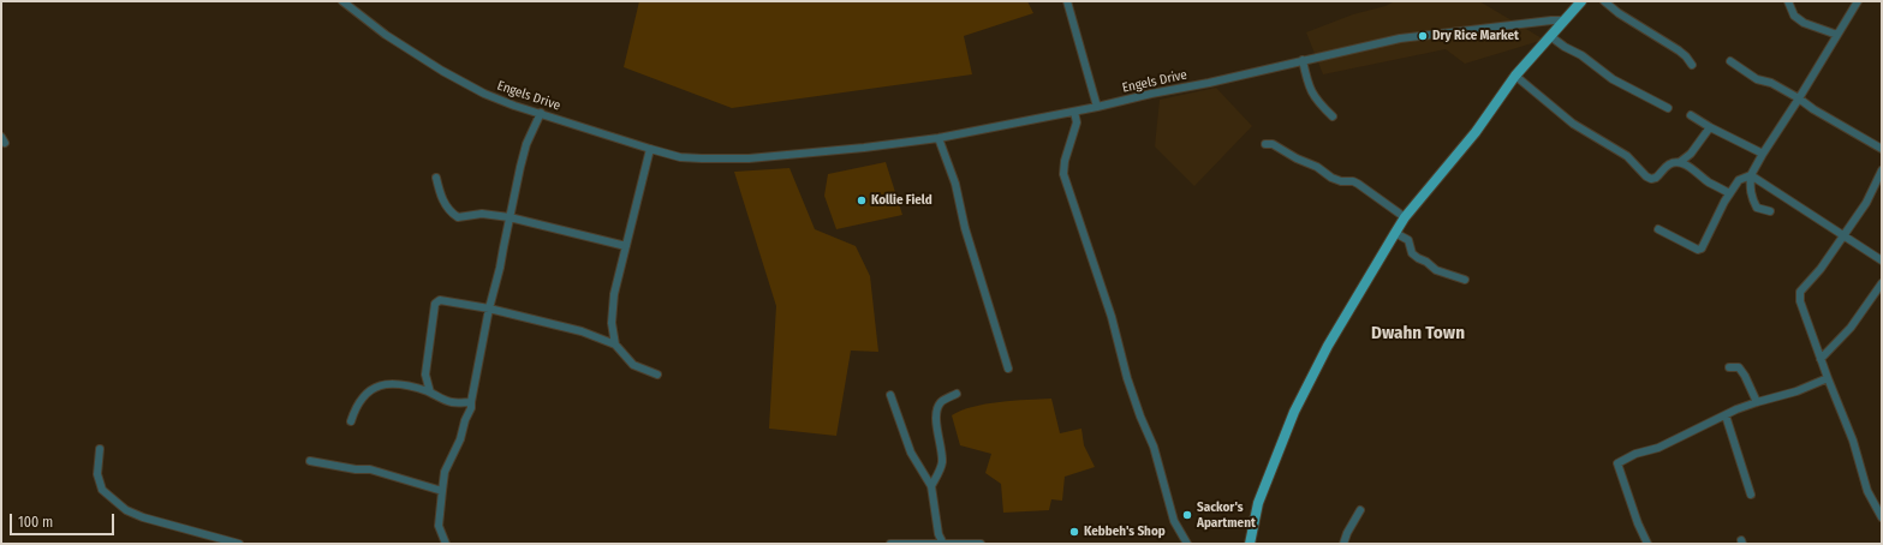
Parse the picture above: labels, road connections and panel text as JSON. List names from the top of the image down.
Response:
{
  "streets": {
    "street": ["Engels Drive"]
  },
  "districts": ["Dwahn Town"],
  "places": [
    "Dry Rice Market",
    "Kollie Field",
    "Sackor's Apartment",
    "Kebbeh's Shop"
  ],
  "scale_bar": "100 m"
}
